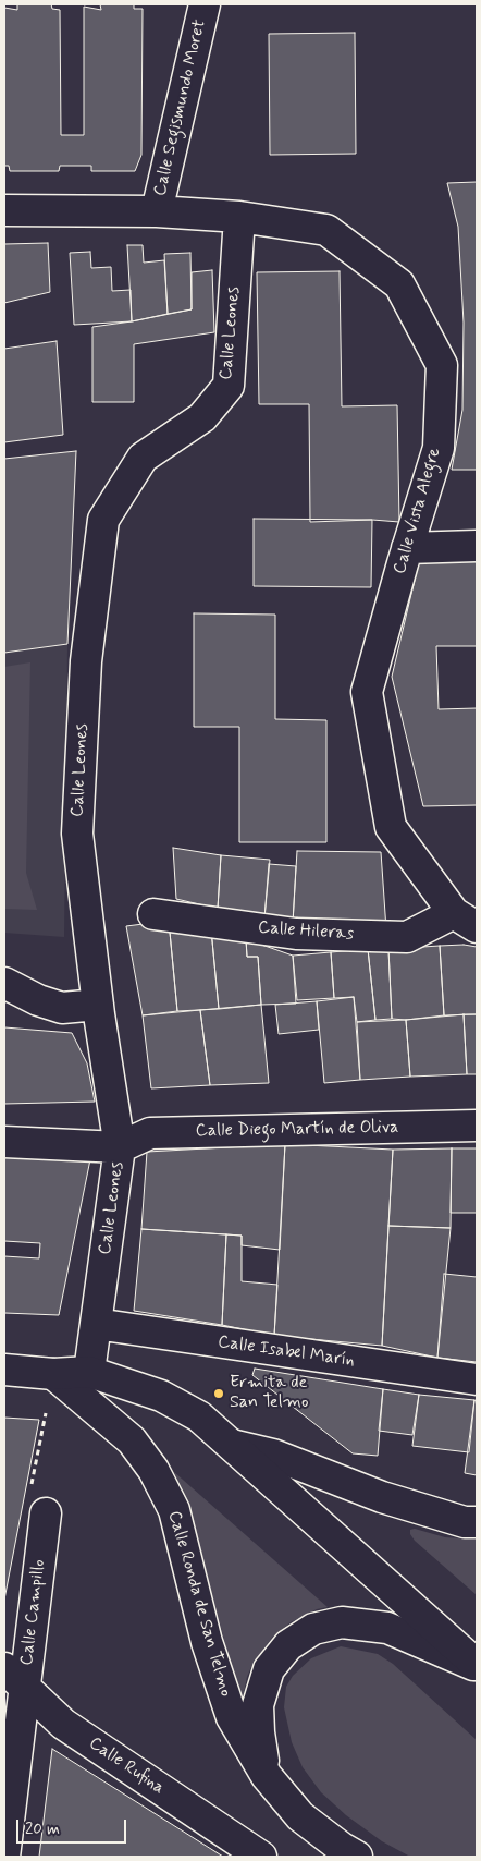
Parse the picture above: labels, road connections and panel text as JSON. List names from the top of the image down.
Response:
{
  "streets": {
    "street": [
      "Calle Segismundo Moret",
      "Calle Leones",
      "Calle Vista Alegre",
      "Calle Hileras",
      "Calle Diego Martín de Oliva",
      "Calle Isabel Marín",
      "Calle Ronda de San Telmo",
      "Calle Campillo",
      "Calle Rufina"
    ]
  },
  "crossings": [
    ["Calle Segismundo Moret", "Calle Vista Alegre"],
    ["Calle Leones", "Calle Vista Alegre"],
    ["Calle Leones", "Calle Diego Martín de Oliva"],
    ["Calle Leones", "Calle Isabel Marín"],
    ["Calle Leones", "Calle Ronda de San Telmo"],
    ["Calle Vista Alegre", "Calle Hileras"],
    ["Calle Campillo", "Calle Rufina"]
  ],
  "places": ["Ermita de San Telmo"],
  "scale_bar": "20 m"
}
